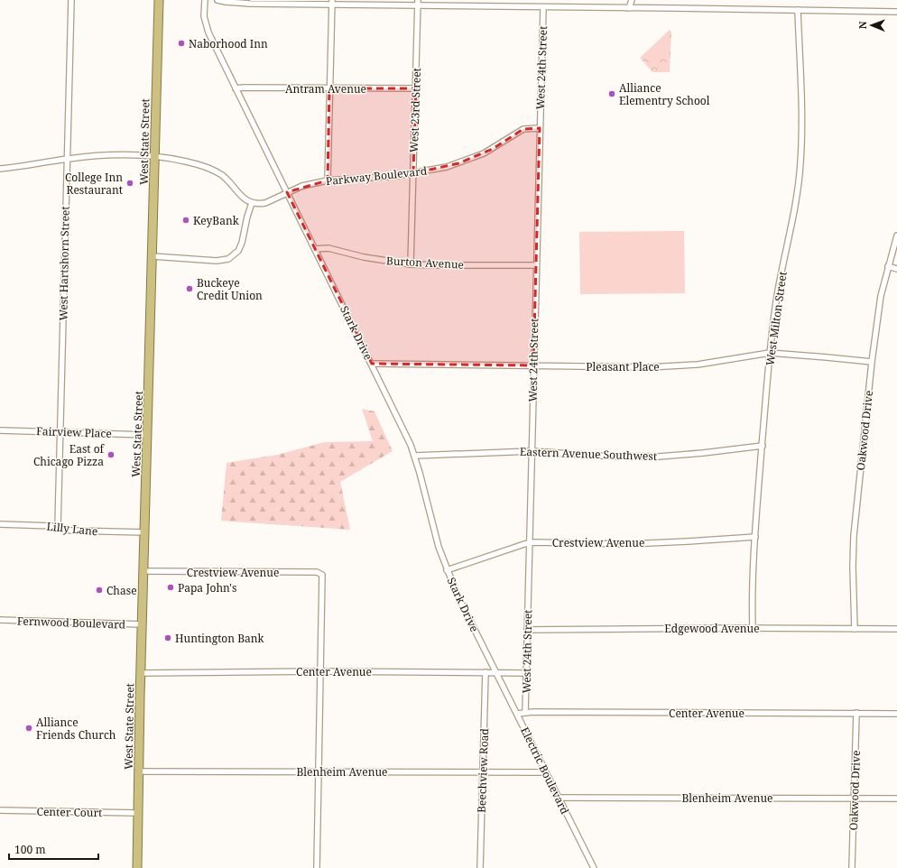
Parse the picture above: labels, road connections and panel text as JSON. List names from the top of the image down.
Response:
{
  "streets": {
    "highway": ["West State Street"],
    "street": [
      "West 24th Street",
      "Antram Avenue",
      "West 23rd Street",
      "Parkway Boulevard",
      "Burton Avenue",
      "West Hartshorn Street",
      "West Milton Street",
      "Stark Drive",
      "Pleasant Place",
      "Oakwood Drive",
      "Fairview Place",
      "Eastern Avenue Southwest",
      "Lilly Lane",
      "Crestview Avenue",
      "Fernwood Boulevard",
      "Edgewood Avenue",
      "Center Avenue",
      "Beechview Road",
      "Electric Boulevard",
      "Blenheim Avenue",
      "Center Court"
    ]
  },
  "crossings": [
    ["West 24th Street", "Parkway Boulevard"],
    ["West 24th Street", "Burton Avenue"],
    ["West 24th Street", "Pleasant Place"],
    ["West 24th Street", "Eastern Avenue Southwest"],
    ["West 24th Street", "Crestview Avenue"],
    ["West 24th Street", "Edgewood Avenue"],
    ["West 24th Street", "Center Avenue"],
    ["Antram Avenue", "West 23rd Street"],
    ["Antram Avenue", "Stark Drive"],
    ["West 23rd Street", "Parkway Boulevard"],
    ["West 23rd Street", "Burton Avenue"],
    ["West State Street", "Fairview Place"],
    ["West State Street", "Lilly Lane"],
    ["West State Street", "Crestview Avenue"],
    ["West State Street", "Fernwood Boulevard"],
    ["West State Street", "Center Avenue"],
    ["West State Street", "Blenheim Avenue"],
    ["West State Street", "Center Court"],
    ["Parkway Boulevard", "Stark Drive"],
    ["Burton Avenue", "Stark Drive"],
    ["West Hartshorn Street", "Fairview Place"],
    ["West Hartshorn Street", "Lilly Lane"],
    ["West Milton Street", "Pleasant Place"],
    ["West Milton Street", "Eastern Avenue Southwest"],
    ["West Milton Street", "Crestview Avenue"],
    ["West Milton Street", "Edgewood Avenue"],
    ["Stark Drive", "Pleasant Place"],
    ["Stark Drive", "Eastern Avenue Southwest"],
    ["Stark Drive", "Crestview Avenue"],
    ["Stark Drive", "Center Avenue"],
    ["Stark Drive", "Electric Boulevard"],
    ["Pleasant Place", "Oakwood Drive"],
    ["Oakwood Drive", "Edgewood Avenue"],
    ["Oakwood Drive", "Center Avenue"],
    ["Oakwood Drive", "Blenheim Avenue"],
    ["Crestview Avenue", "Center Avenue"],
    ["Center Avenue", "Beechview Road"],
    ["Center Avenue", "Electric Boulevard"],
    ["Beechview Road", "Blenheim Avenue"],
    ["Electric Boulevard", "Blenheim Avenue"]
  ],
  "places": [
    "Naborhood Inn",
    "Alliance Elementry School",
    "College Inn Restaurant",
    "KeyBank",
    "Buckeye Credit Union",
    "East of Chicago Pizza",
    "Papa John's",
    "Chase",
    "Huntington Bank",
    "Alliance Friends Church"
  ],
  "scale_bar": "100 m",
  "north": "left"
}
